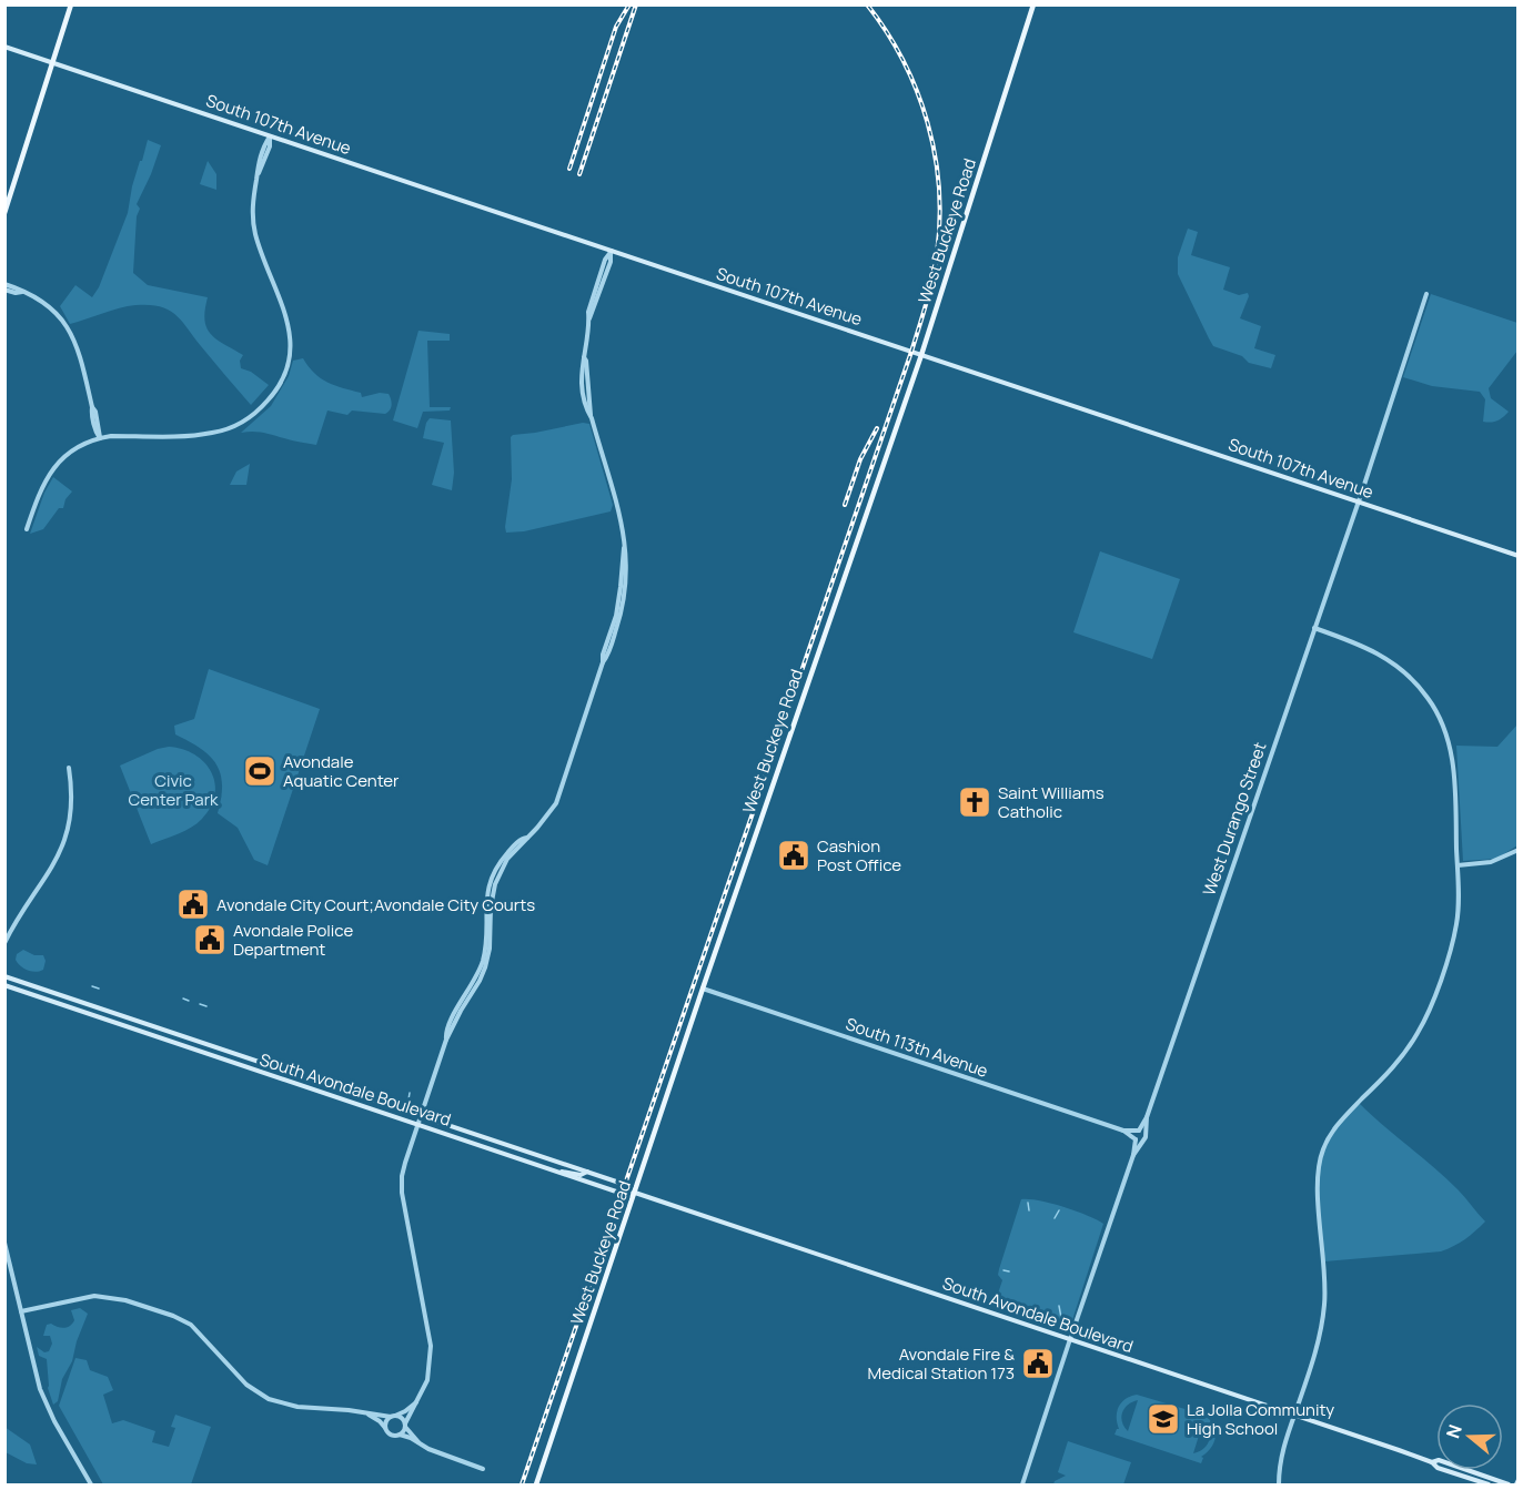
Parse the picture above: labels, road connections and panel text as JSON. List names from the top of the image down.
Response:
{
  "streets": {
    "main road": ["South 107th Avenue", "West Buckeye Road", "South Avondale Boulevard"],
    "street": ["West Durango Street", "South 113th Avenue"]
  },
  "crossings": [
    ["South 107th Avenue", "West Buckeye Road"],
    ["South 107th Avenue", "West Durango Street"],
    ["West Buckeye Road", "South 113th Avenue"],
    ["West Buckeye Road", "South Avondale Boulevard"]
  ],
  "parks": ["Civic Center Park"],
  "places": {
    "sports": ["Avondale Aquatic Center"],
    "church": ["Saint Williams Catholic"],
    "public building": [
      "Cashion Post Office",
      "Avondale City Court;Avondale City Courts",
      "Avondale Police Department",
      "Avondale Fire & Medical Station 173"
    ],
    "school or university": ["La Jolla Community High School"]
  },
  "north": "left"
}
